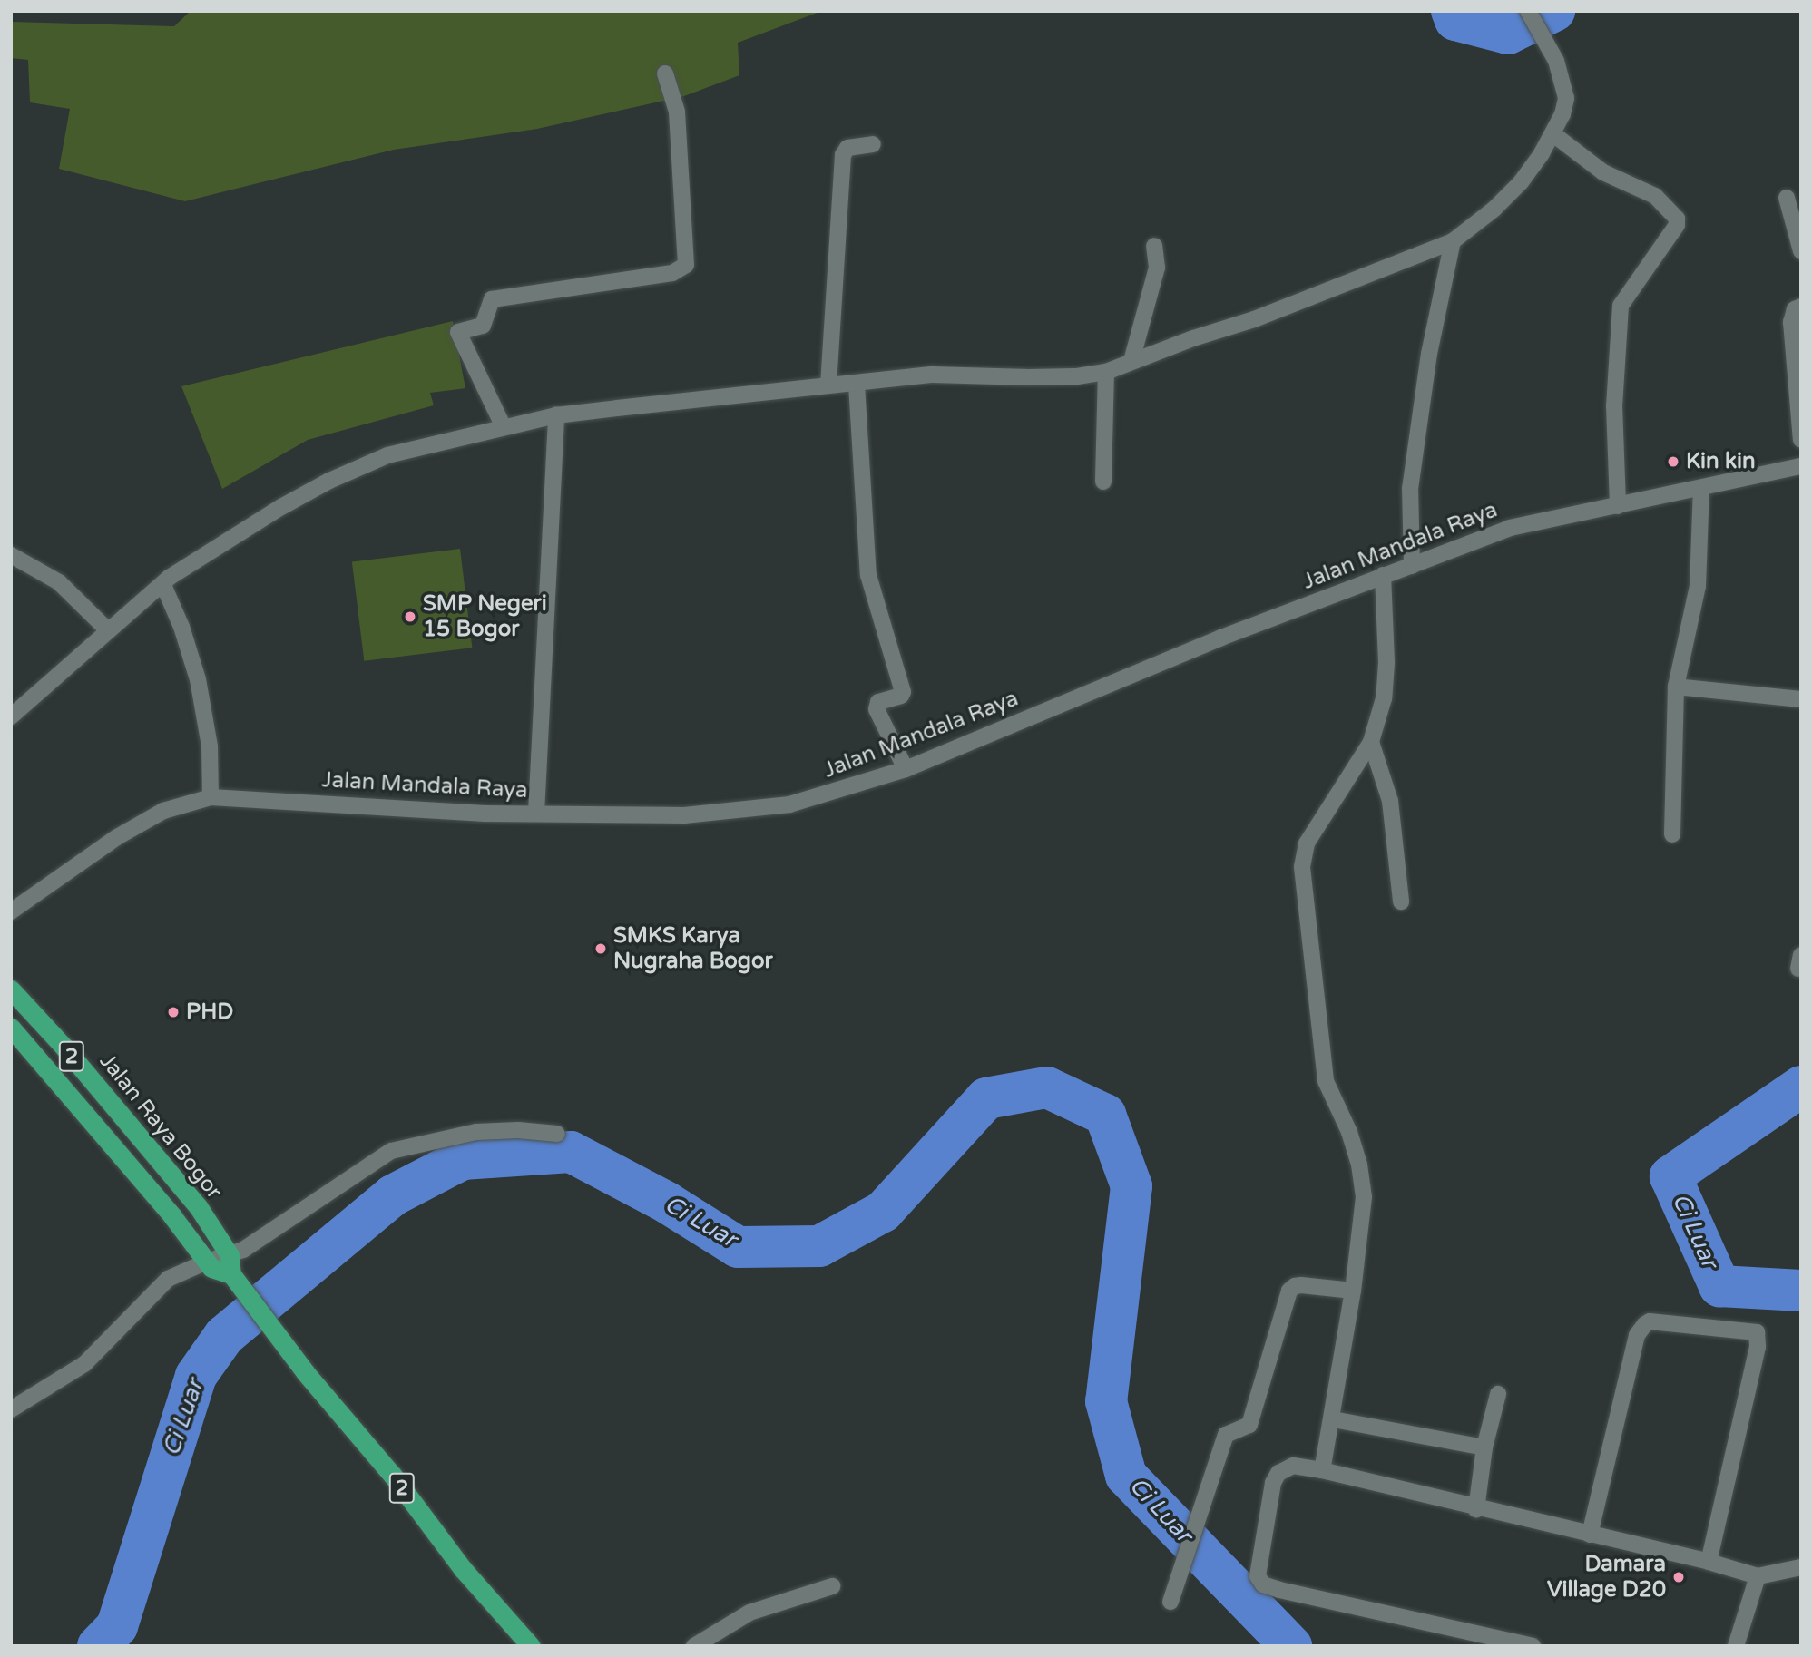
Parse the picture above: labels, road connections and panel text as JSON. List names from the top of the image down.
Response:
{
  "streets": {
    "highway": ["2", "Jalan Raya Bogor"],
    "street": ["Jalan Mandala Raya"]
  },
  "crossings": [
    ["2", "Jalan Raya Bogor"]
  ],
  "water": ["Ci Luar"],
  "places": [
    "Kin kin",
    "SMP Negeri 15 Bogor",
    "SMKS Karya Nugraha Bogor",
    "PHD",
    "Damara Village D20"
  ]
}
